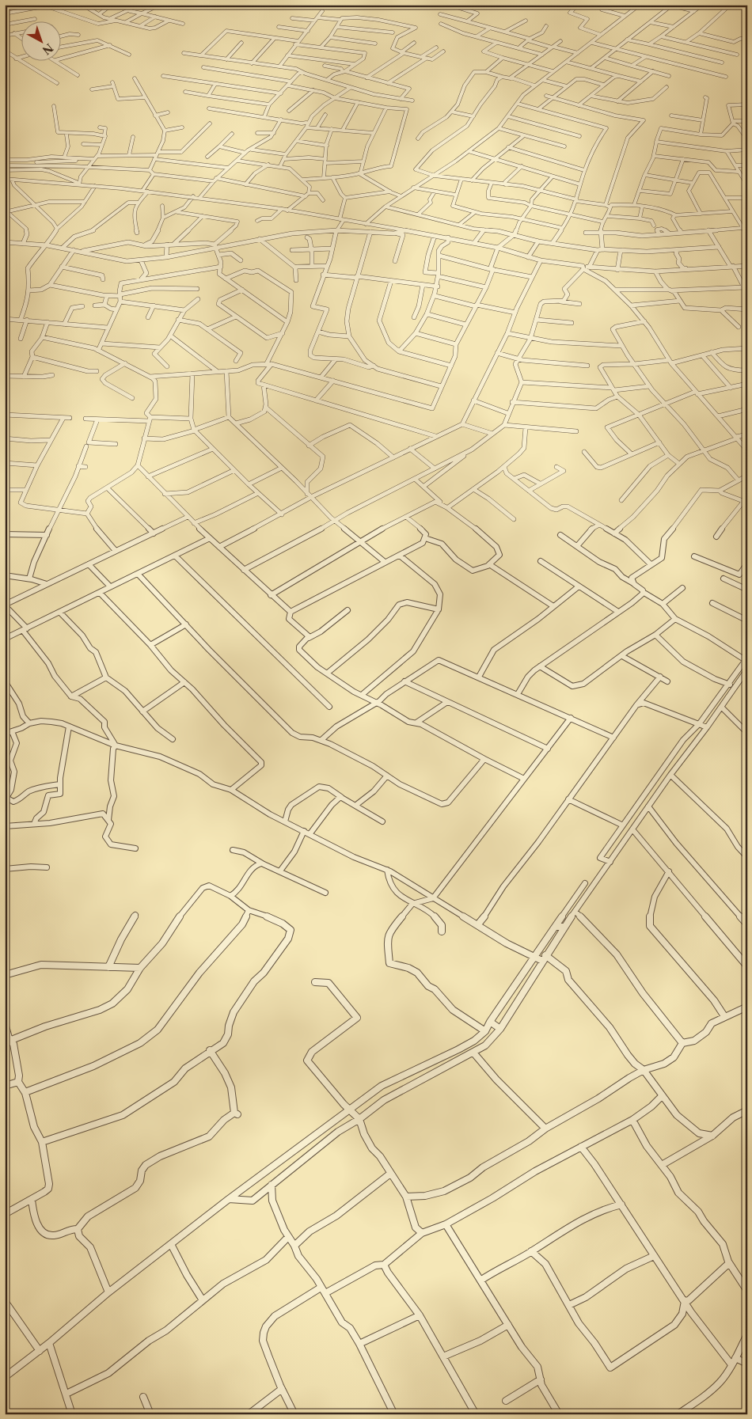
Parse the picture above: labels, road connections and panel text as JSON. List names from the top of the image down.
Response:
{
  "north": "bottom right"
}
